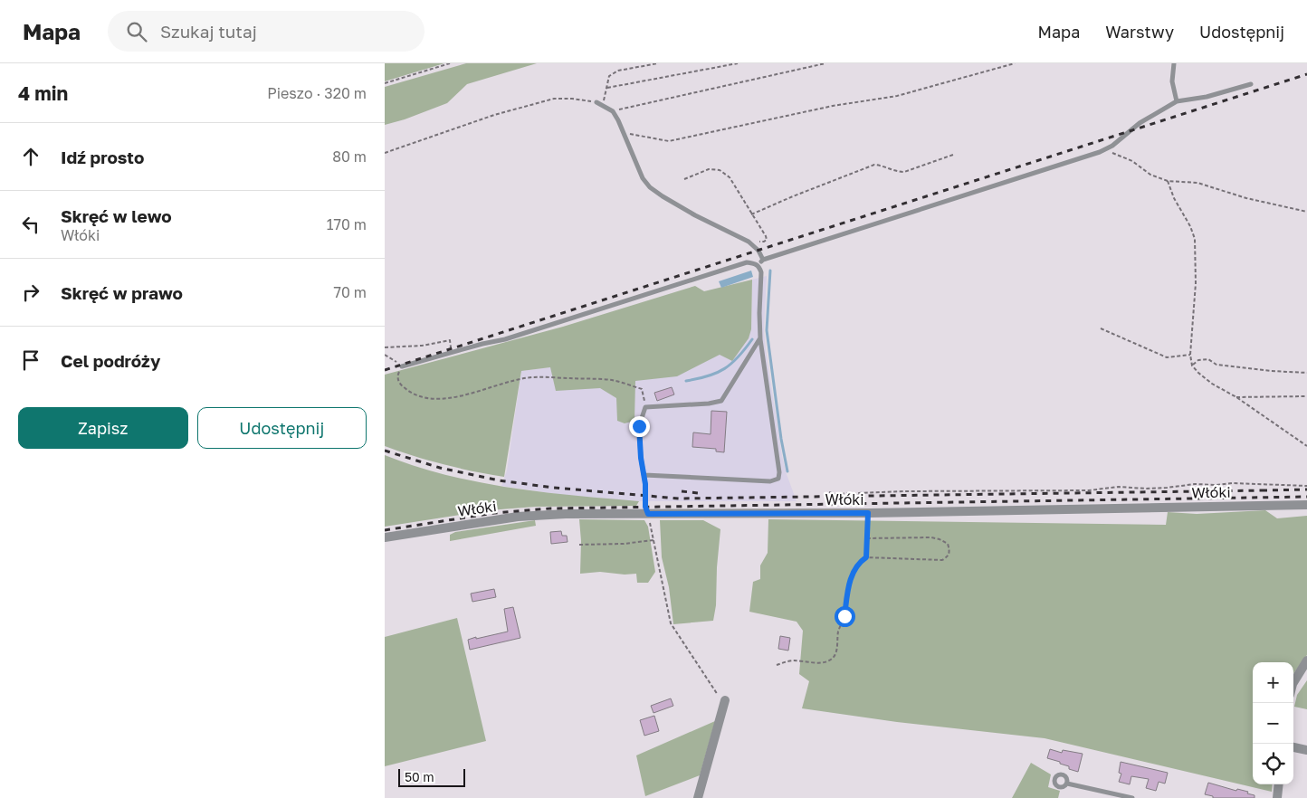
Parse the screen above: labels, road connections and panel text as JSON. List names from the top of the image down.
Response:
{
  "streets": {
    "street": ["Włóki"]
  },
  "scale_bar": "50 m",
  "page": {
    "header": "Mapa",
    "search": "Szukaj tutaj",
    "nav": ["Mapa", "Warstwy", "Udostępnij"],
    "heading": ["4 min", "Pieszo · 320 m"],
    "list": [
      ["Idź prosto", "80 m"],
      ["Skręć w lewo", "Włóki", "170 m"],
      ["Skręć w prawo", "70 m"],
      "Cel podróży"
    ],
    "buttons": ["Zapisz", "Udostępnij"],
    "map_buttons": ["+", "−"],
    "scale": "50 m"
  }
}
